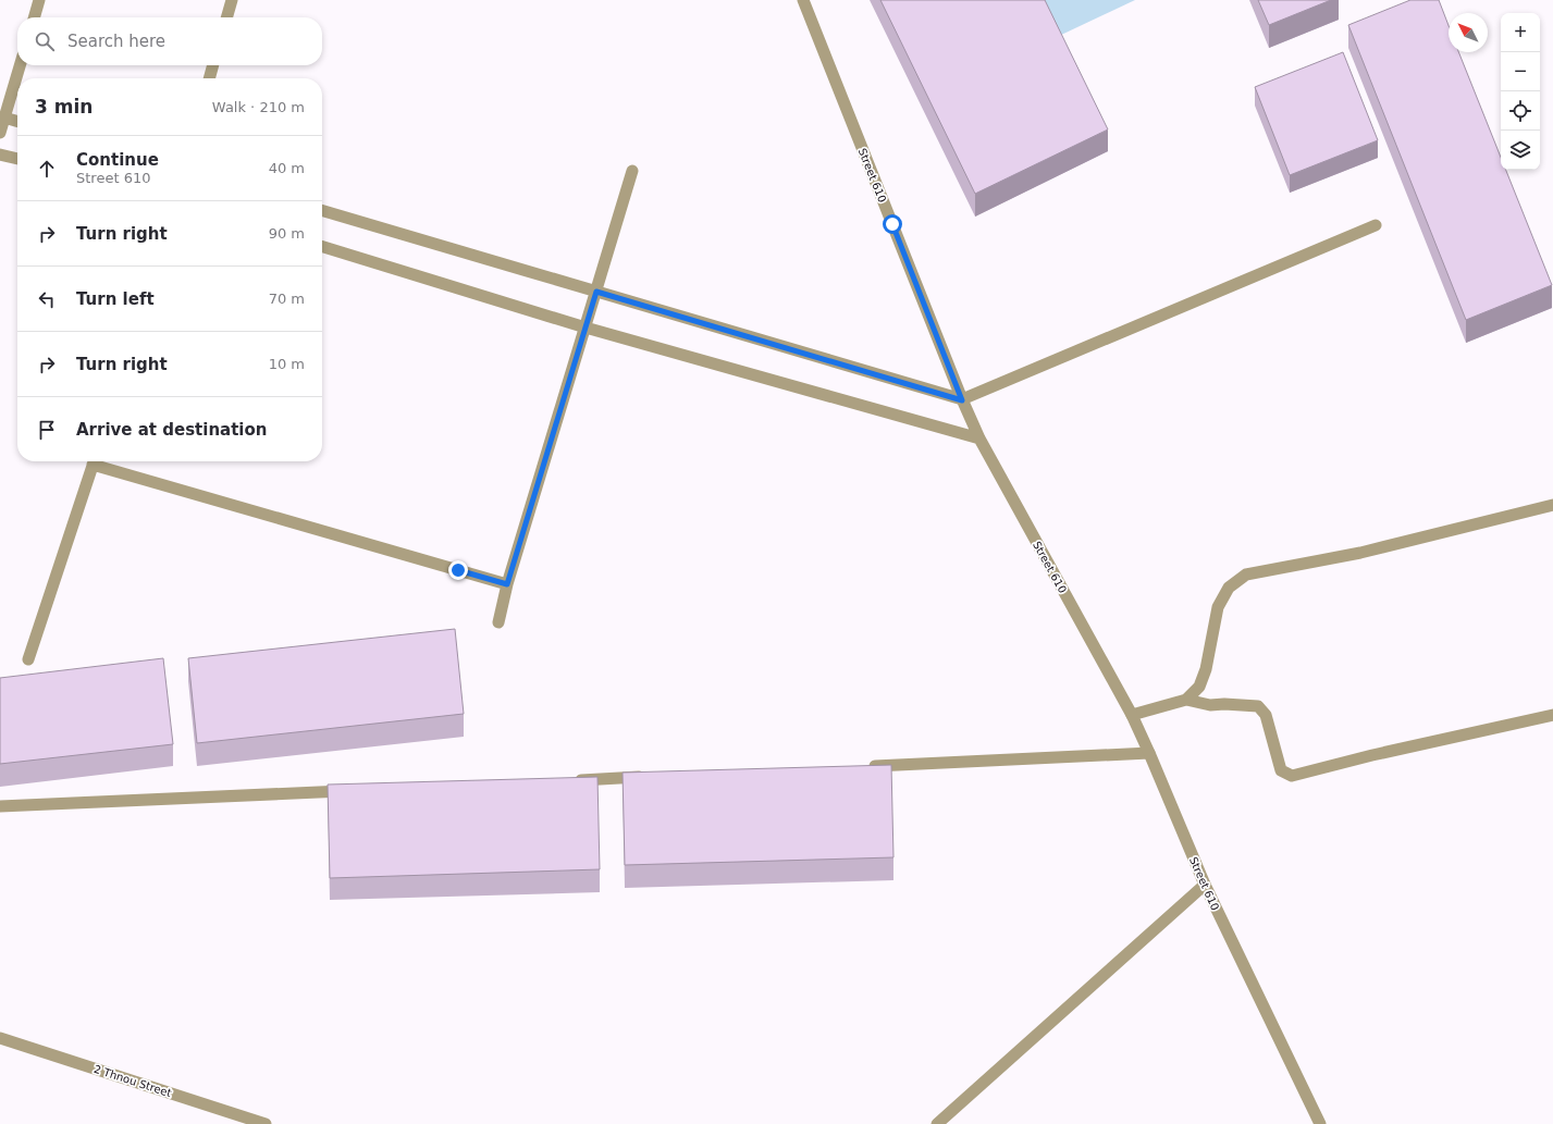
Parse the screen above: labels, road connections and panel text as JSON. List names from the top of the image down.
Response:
{
  "streets": {
    "street": ["Street 610", "2 Thnou Street"]
  },
  "north": "top left",
  "page": {
    "map_buttons": ["+", "−"],
    "search": "Search here",
    "heading": ["3 min", "Walk · 210 m"],
    "list": [
      ["Continue", "Street 610", "40 m"],
      ["Turn right", "90 m"],
      ["Turn left", "70 m"],
      ["Turn right", "10 m"],
      "Arrive at destination"
    ]
  }
}
